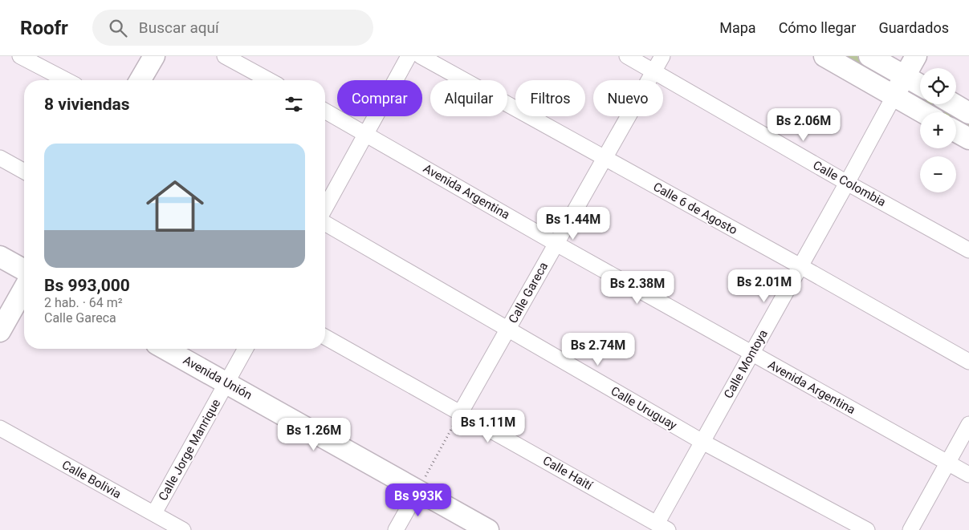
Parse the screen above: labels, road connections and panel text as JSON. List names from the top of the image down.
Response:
{
  "streets": {
    "street": [
      "Calle Colombia",
      "Avenida Argentina",
      "Calle 6 de Agosto",
      "Calle Gareca",
      "Calle Montoya",
      "Avenida Unión",
      "Calle Uruguay",
      "Calle Jorge Manrique",
      "Calle Haití",
      "Calle Bolivia"
    ]
  },
  "crossings": [
    ["Calle Colombia", "Calle Gareca"],
    ["Calle Colombia", "Calle Montoya"],
    ["Avenida Argentina", "Calle Gareca"],
    ["Avenida Argentina", "Calle Montoya"],
    ["Calle 6 de Agosto", "Calle Gareca"],
    ["Calle 6 de Agosto", "Calle Montoya"],
    ["Calle Gareca", "Calle Uruguay"],
    ["Calle Gareca", "Calle Haití"],
    ["Calle Montoya", "Calle Uruguay"],
    ["Calle Montoya", "Calle Haití"],
    ["Avenida Unión", "Calle Jorge Manrique"],
    ["Calle Jorge Manrique", "Calle Bolivia"]
  ],
  "page": {
    "header": "Roofr",
    "search": "Buscar aquí",
    "nav": ["Mapa", "Cómo llegar", "Guardados"],
    "map_buttons": ["+", "−"],
    "chip": [
      "Comprar",
      "Alquilar",
      "Filtros",
      "Nuevo"
    ],
    "heading": "8 viviendas",
    "price": [
      "Bs 2.06M",
      "Bs 1.44M",
      "Bs 2.01M",
      "Bs 2.38M",
      "Bs 2.74M",
      "Bs 1.11M",
      "Bs 1.26M",
      "Bs 993K"
    ],
    "list": [
      {
        "name": "Bs 993,000",
        "note": "2 hab. · 64 m² · Calle Gareca"
      }
    ]
  }
}
